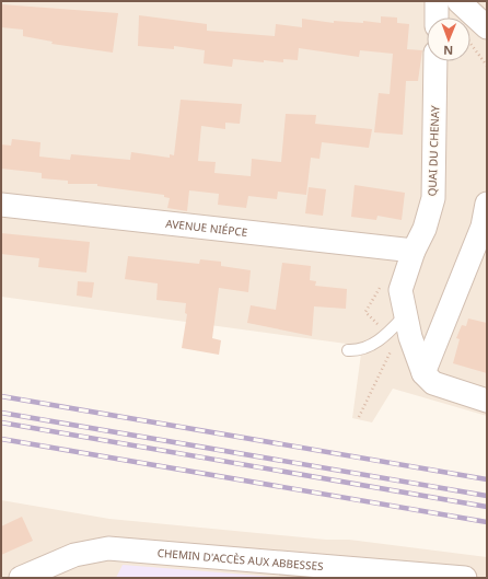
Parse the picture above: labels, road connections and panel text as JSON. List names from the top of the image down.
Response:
{
  "streets": {
    "street": ["QUAI DU CHENAY", "AVENUE NIÉPCE", "CHEMIN D'ACCÈS AUX ABBESSES"]
  },
  "crossings": [
    ["QUAI DU CHENAY", "AVENUE NIÉPCE"]
  ],
  "north": "bottom"
}
